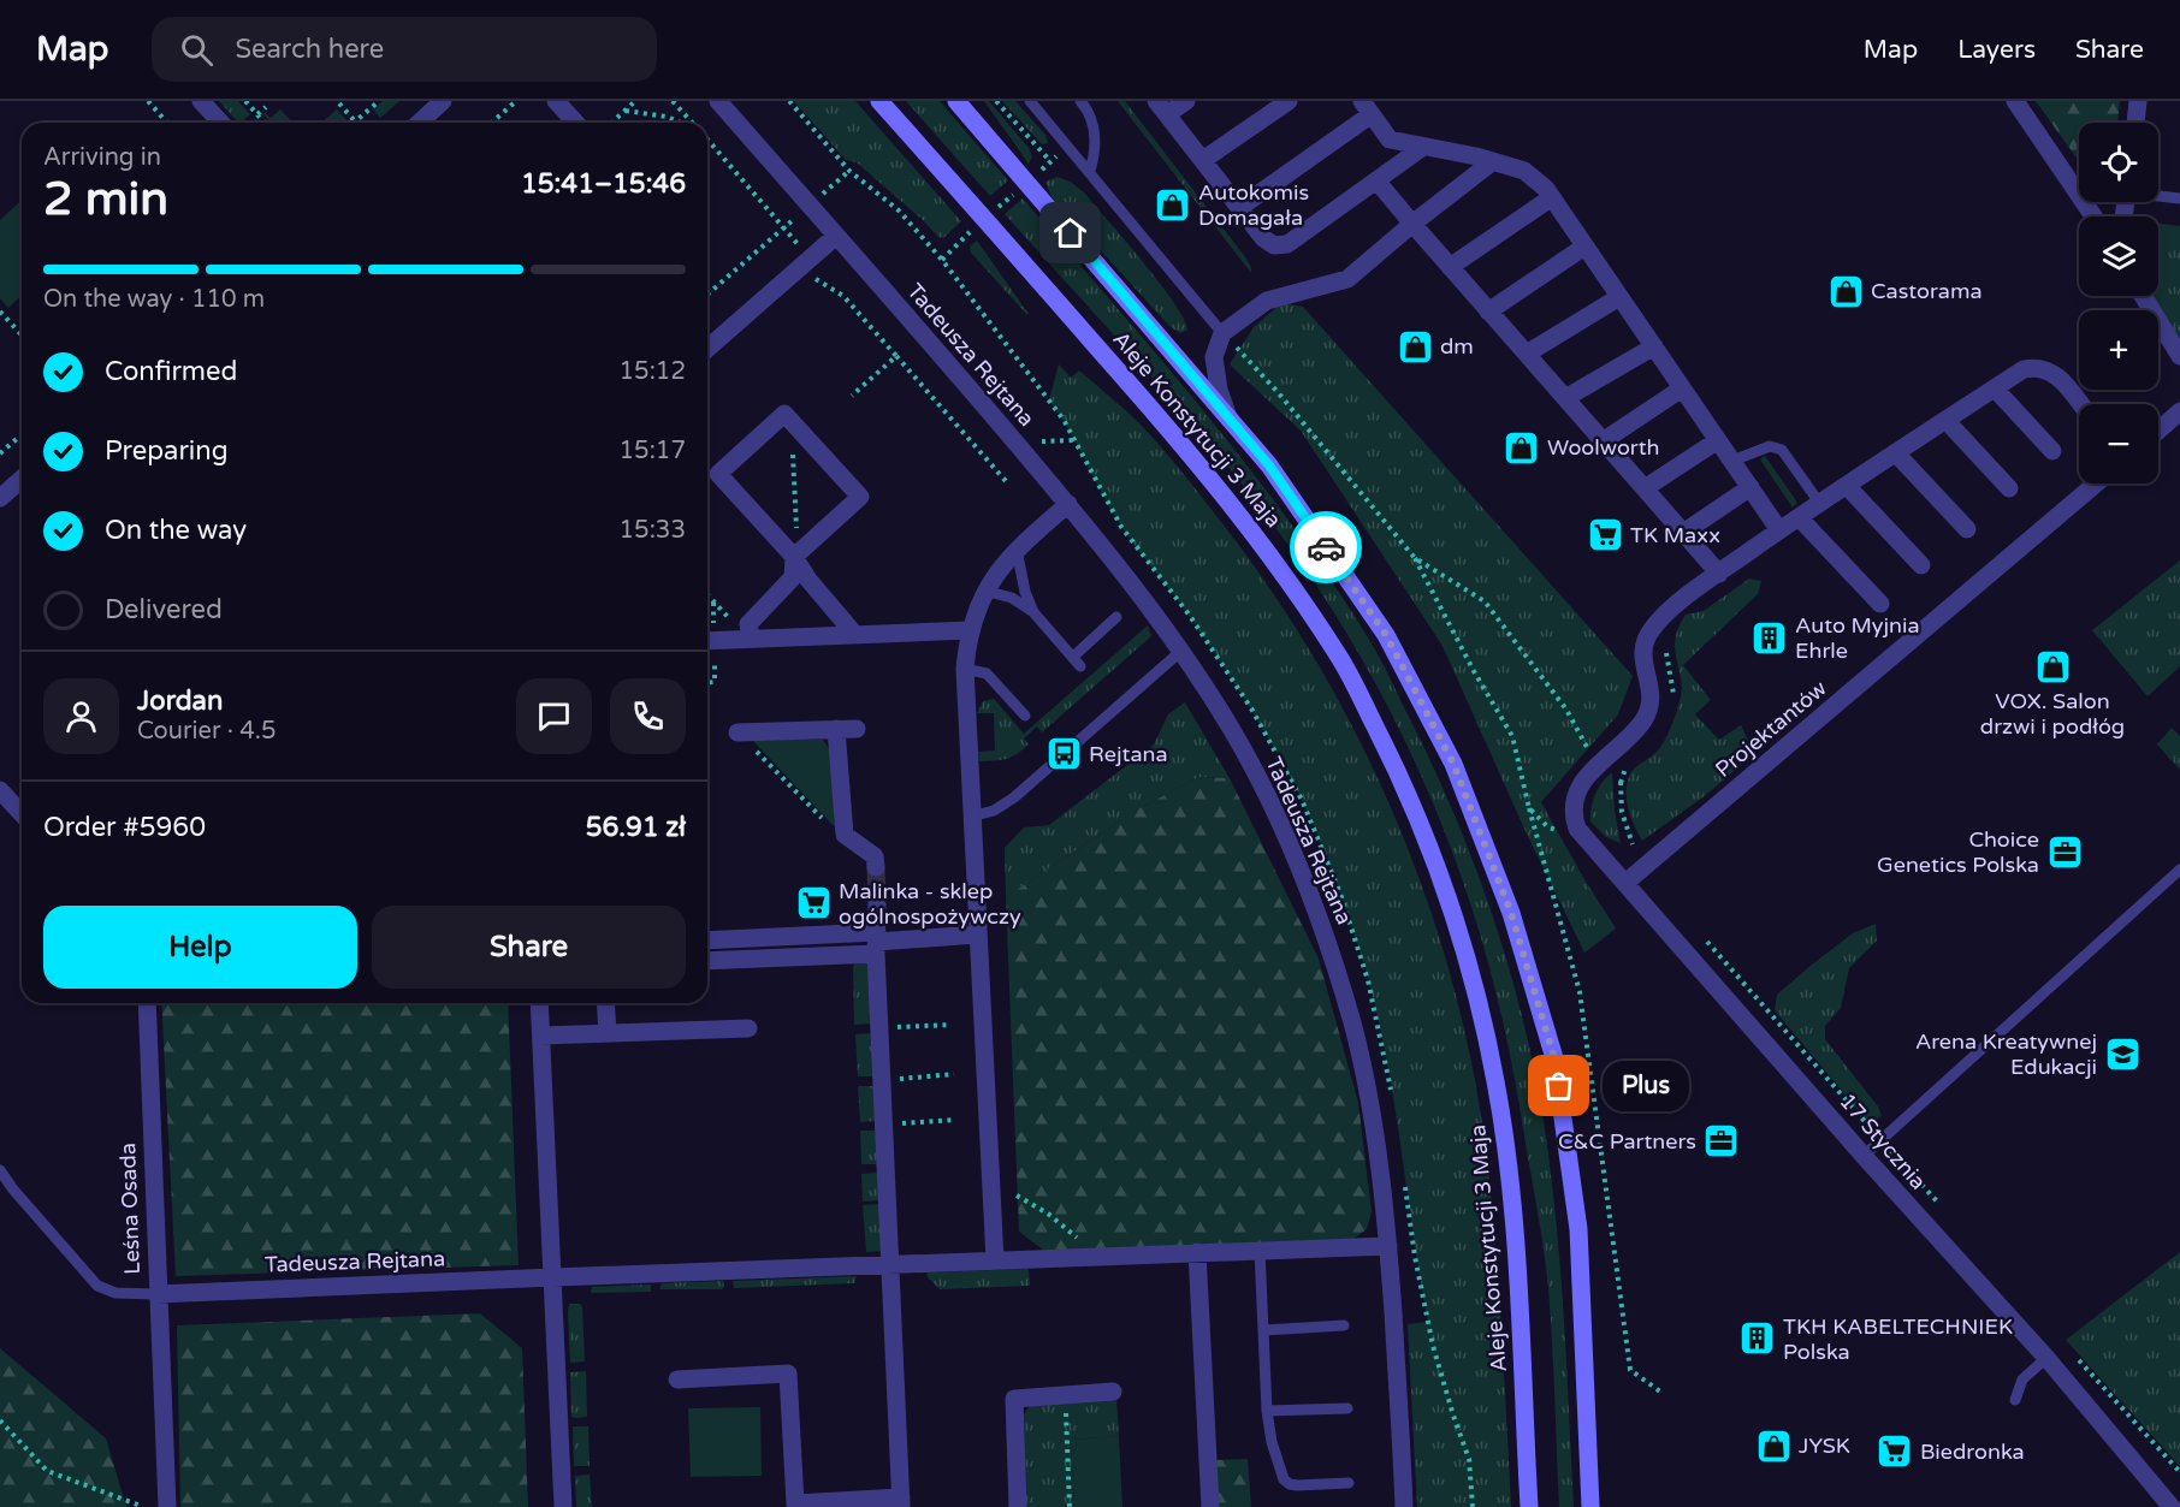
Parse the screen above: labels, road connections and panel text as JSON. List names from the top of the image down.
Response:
{
  "streets": {
    "main road": ["Aleje Konstytucji 3 Maja"],
    "street": [
      "Tadeusza Rejtana",
      "Projektantów",
      "17 Stycznia",
      "Leśna Osada"
    ]
  },
  "crossings": [
    ["Tadeusza Rejtana", "Leśna Osada"],
    ["Projektantów", "17 Stycznia"]
  ],
  "places": {
    "shop": [
      "Autokomis Domagała",
      "Castorama",
      "dm",
      "Woolworth",
      "VOX. Salon drzwi i podłóg",
      "JYSK"
    ],
    "supermarket": ["TK Maxx", "Malinka - sklep ogólnospożywczy", "Biedronka"],
    "building": ["Auto Myjnia Ehrle", "TKH KABELTECHNIEK Polska"],
    "bus stop": ["Rejtana"],
    "office": ["Choice Genetics Polska", "C&C Partners"],
    "school or university": ["Arena Kreatywnej Edukacji"],
    "other": ["Plus"]
  },
  "page": {
    "header": "Map",
    "search": "Search here",
    "nav": ["Map", "Layers", "Share"],
    "map_buttons": ["+", "−"],
    "heading": ["2 min", "Arriving in", "15:41–15:46"],
    "panel": [
      "Jordan",
      "Courier · 4.5",
      "Order #5960",
      "56.91 zł"
    ],
    "bar": "On the way · 110 m",
    "list": [
      ["Confirmed", "15:12"],
      ["Preparing", "15:17"],
      ["On the way", "15:33"],
      "Delivered"
    ],
    "buttons": ["Help", "Share"],
    "bubble": "Plus"
  }
}
